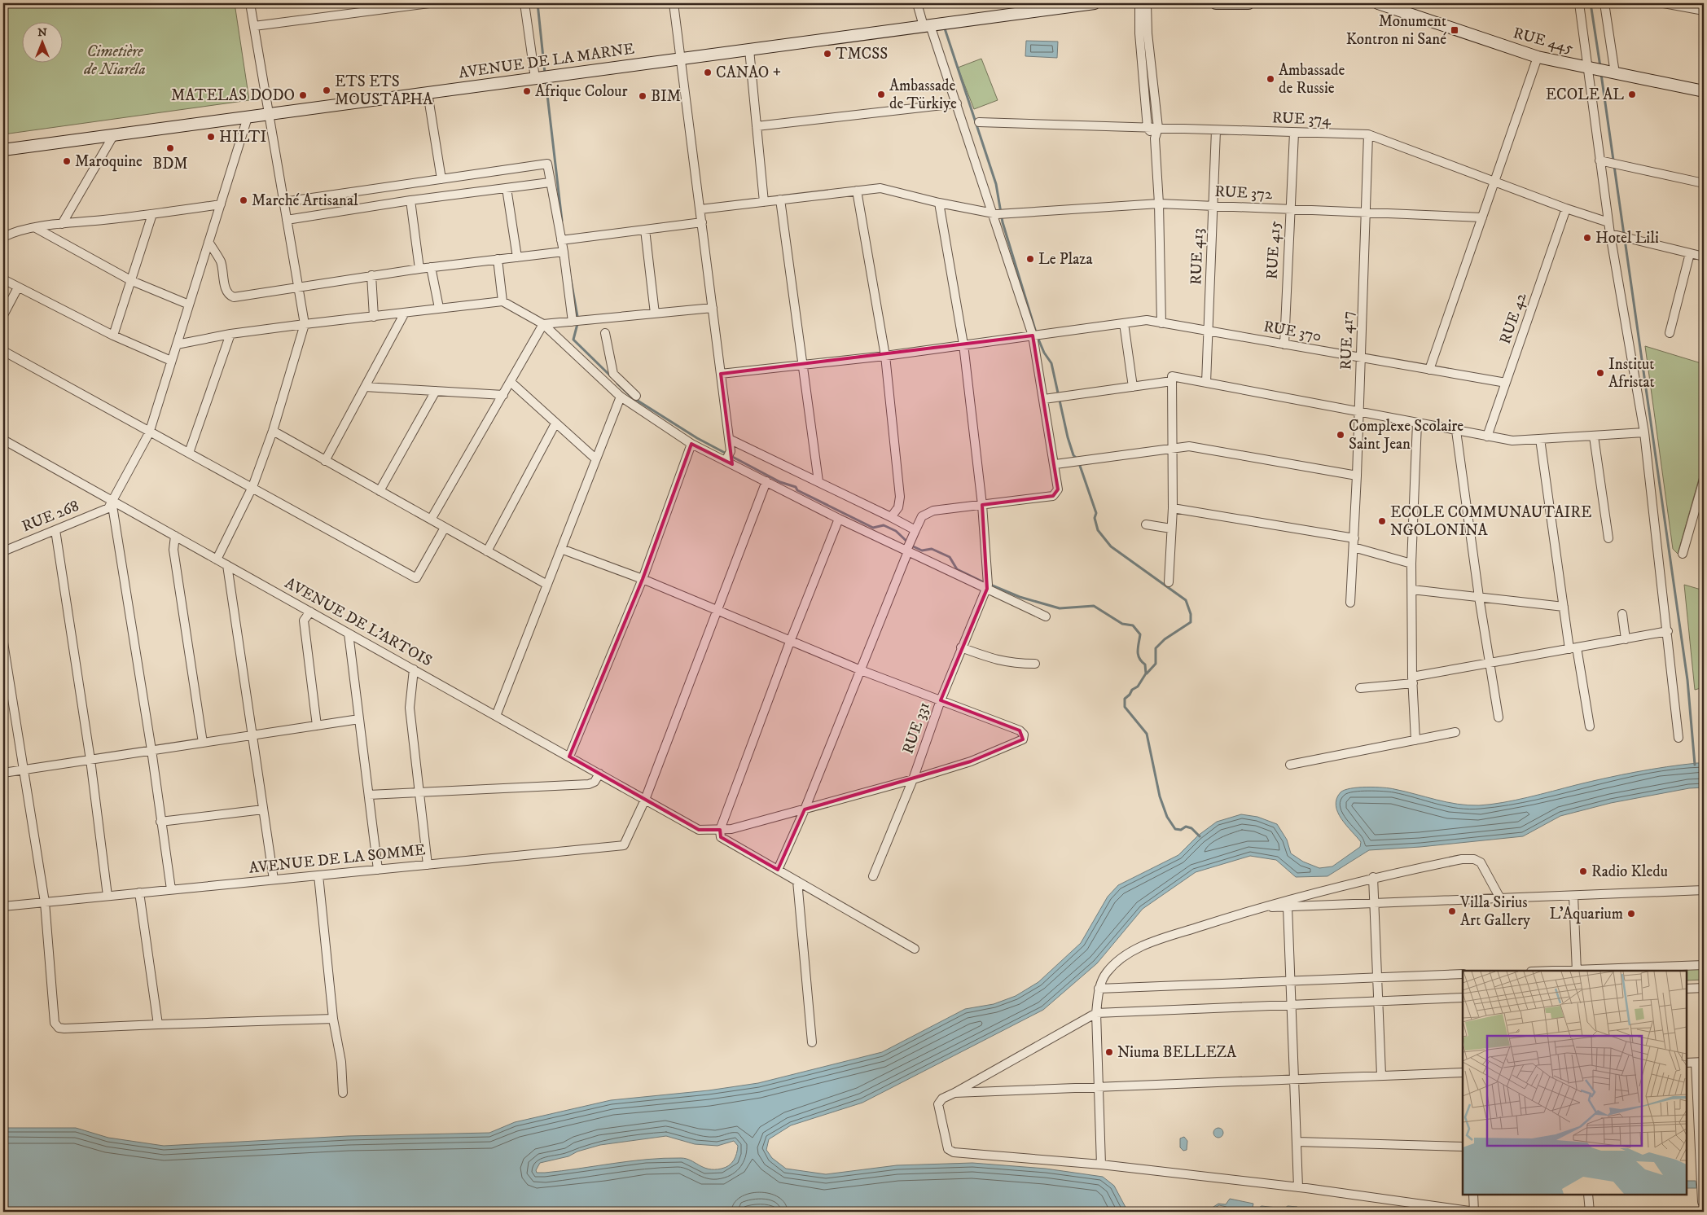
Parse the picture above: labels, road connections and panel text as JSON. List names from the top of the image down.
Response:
{
  "streets": {
    "street": [
      "RUE 445",
      "AVENUE DE LA MARNE",
      "RUE 374",
      "RUE 372",
      "RUE 415",
      "RUE 413",
      "RUE 42",
      "RUE 370",
      "RUE 417",
      "RUE 268",
      "AVENUE DE L'ARTOIS",
      "RUE 331",
      "AVENUE DE LA SOMME"
    ]
  },
  "crossings": [
    ["RUE 374", "RUE 415"],
    ["RUE 374", "RUE 413"],
    ["RUE 374", "RUE 42"],
    ["RUE 374", "RUE 417"],
    ["RUE 372", "RUE 415"],
    ["RUE 372", "RUE 413"],
    ["RUE 372", "RUE 417"],
    ["RUE 415", "RUE 370"],
    ["RUE 413", "RUE 370"],
    ["RUE 42", "RUE 370"],
    ["RUE 370", "RUE 417"],
    ["RUE 268", "AVENUE DE L'ARTOIS"],
    ["AVENUE DE L'ARTOIS", "AVENUE DE LA SOMME"]
  ],
  "parks": ["Cimetière de Niaréla"],
  "places": {
    "transit": ["Monument Kontron ni Sané"],
    "other": [
      "TMCSS",
      "CANAO +",
      "Ambassade de Russie",
      "ETS ETS MOUSTAPHA",
      "Afrique Colour",
      "Ambassade de Türkiye",
      "ECOLE AL",
      "MATELAS DODO",
      "BIM",
      "HILTI",
      "BDM",
      "Maroquine",
      "Marché Artisanal",
      "Hotel Lili",
      "Le Plaza",
      "Institut Afristat",
      "Complexe Scolaire Saint Jean",
      "ECOLE COMMUNAUTAIRE NGOLONINA",
      "Radio Kledu",
      "Villa Sirius Art Gallery",
      "L'Aquarium",
      "Niuma BELLEZA"
    ]
  },
  "north": "top"
}
